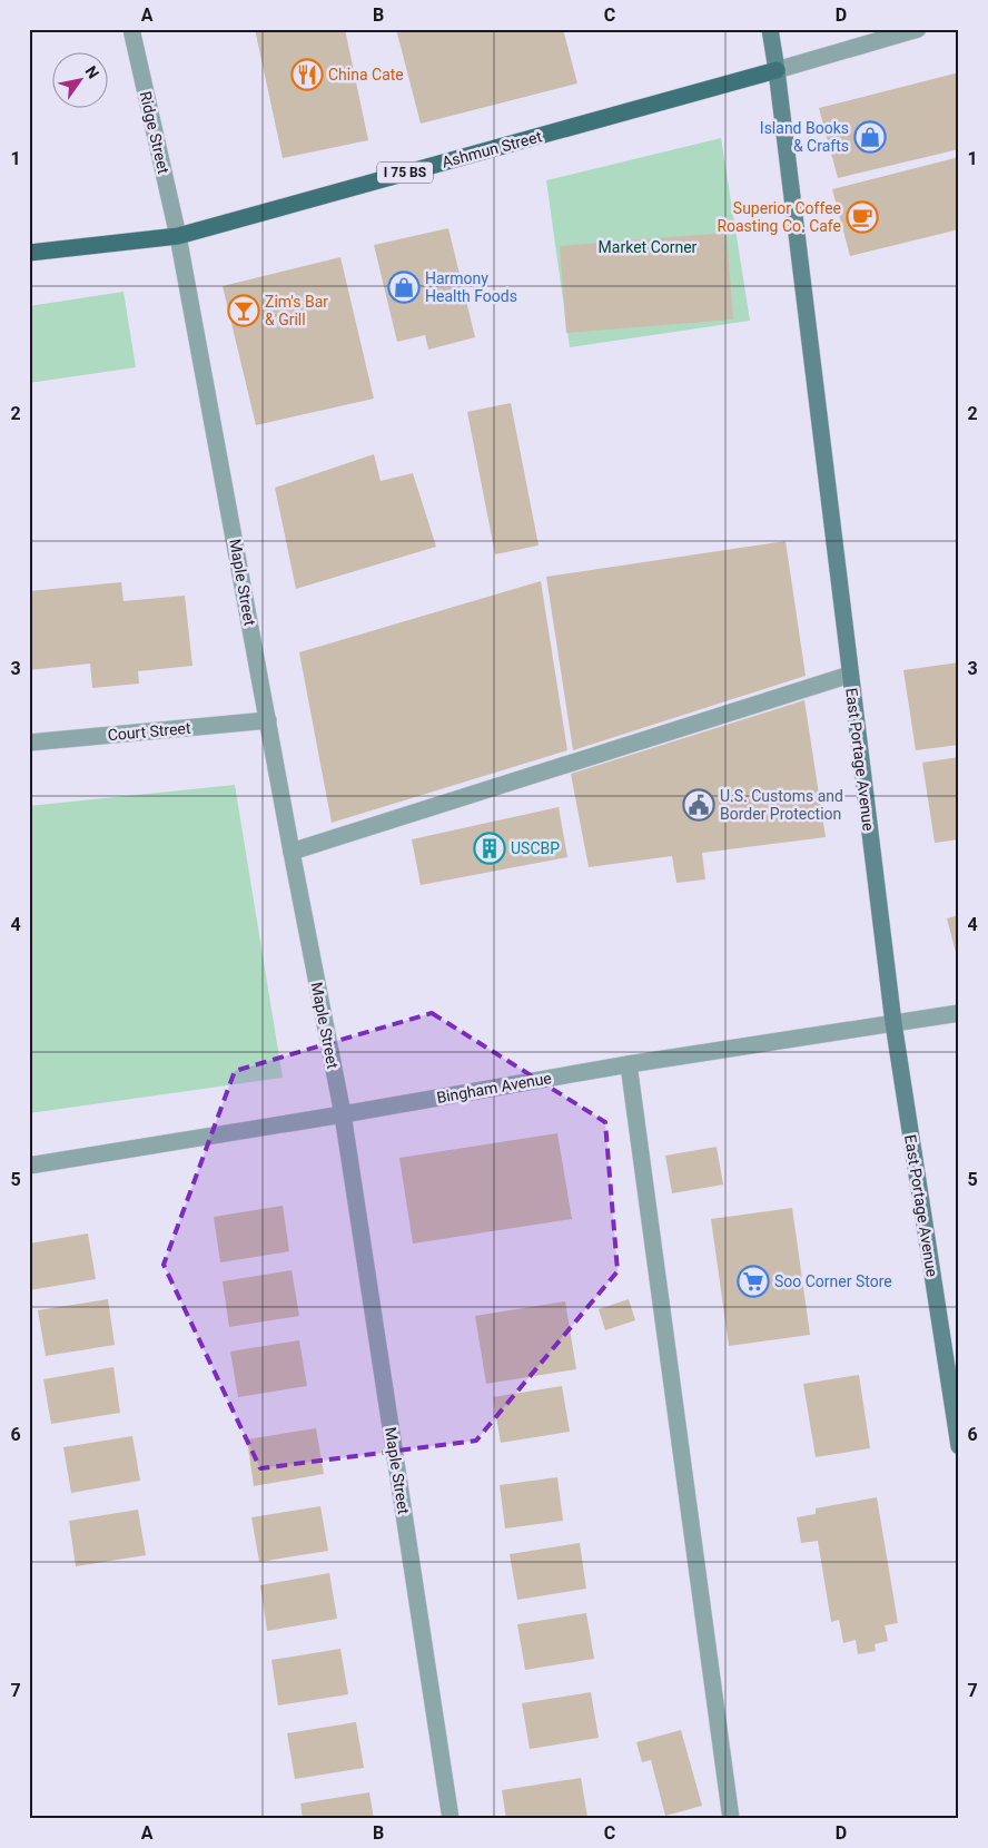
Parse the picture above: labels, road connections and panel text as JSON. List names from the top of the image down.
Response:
{
  "streets": {
    "main road": ["Ashmun Street", "I 75 BS", "East Portage Avenue"],
    "street": [
      "Ridge Street",
      "Maple Street",
      "Court Street",
      "Bingham Avenue"
    ]
  },
  "crossings": [
    ["Ridge Street", "Ashmun Street"],
    ["Ridge Street", "Maple Street"],
    ["Ashmun Street", "Maple Street"],
    ["Ashmun Street", "East Portage Avenue"],
    ["Maple Street", "Court Street"],
    ["Maple Street", "Bingham Avenue"],
    ["East Portage Avenue", "Bingham Avenue"]
  ],
  "parks": ["Market Corner"],
  "places": {
    "restaurant": ["China Cate"],
    "shop": ["Island Books & Crafts", "Harmony Health Foods"],
    "cafe": ["Superior Coffee Roasting Co. Cafe"],
    "bar": ["Zim's Bar & Grill"],
    "public building": ["U.S. Customs and Border Protection"],
    "building": ["USCBP"],
    "supermarket": ["Soo Corner Store"]
  },
  "north": "top right",
  "grid": {
    "columns": [
      "A",
      "B",
      "C",
      "D"
    ],
    "rows": [
      "1",
      "2",
      "3",
      "4",
      "5",
      "6",
      "7"
    ]
  }
}
